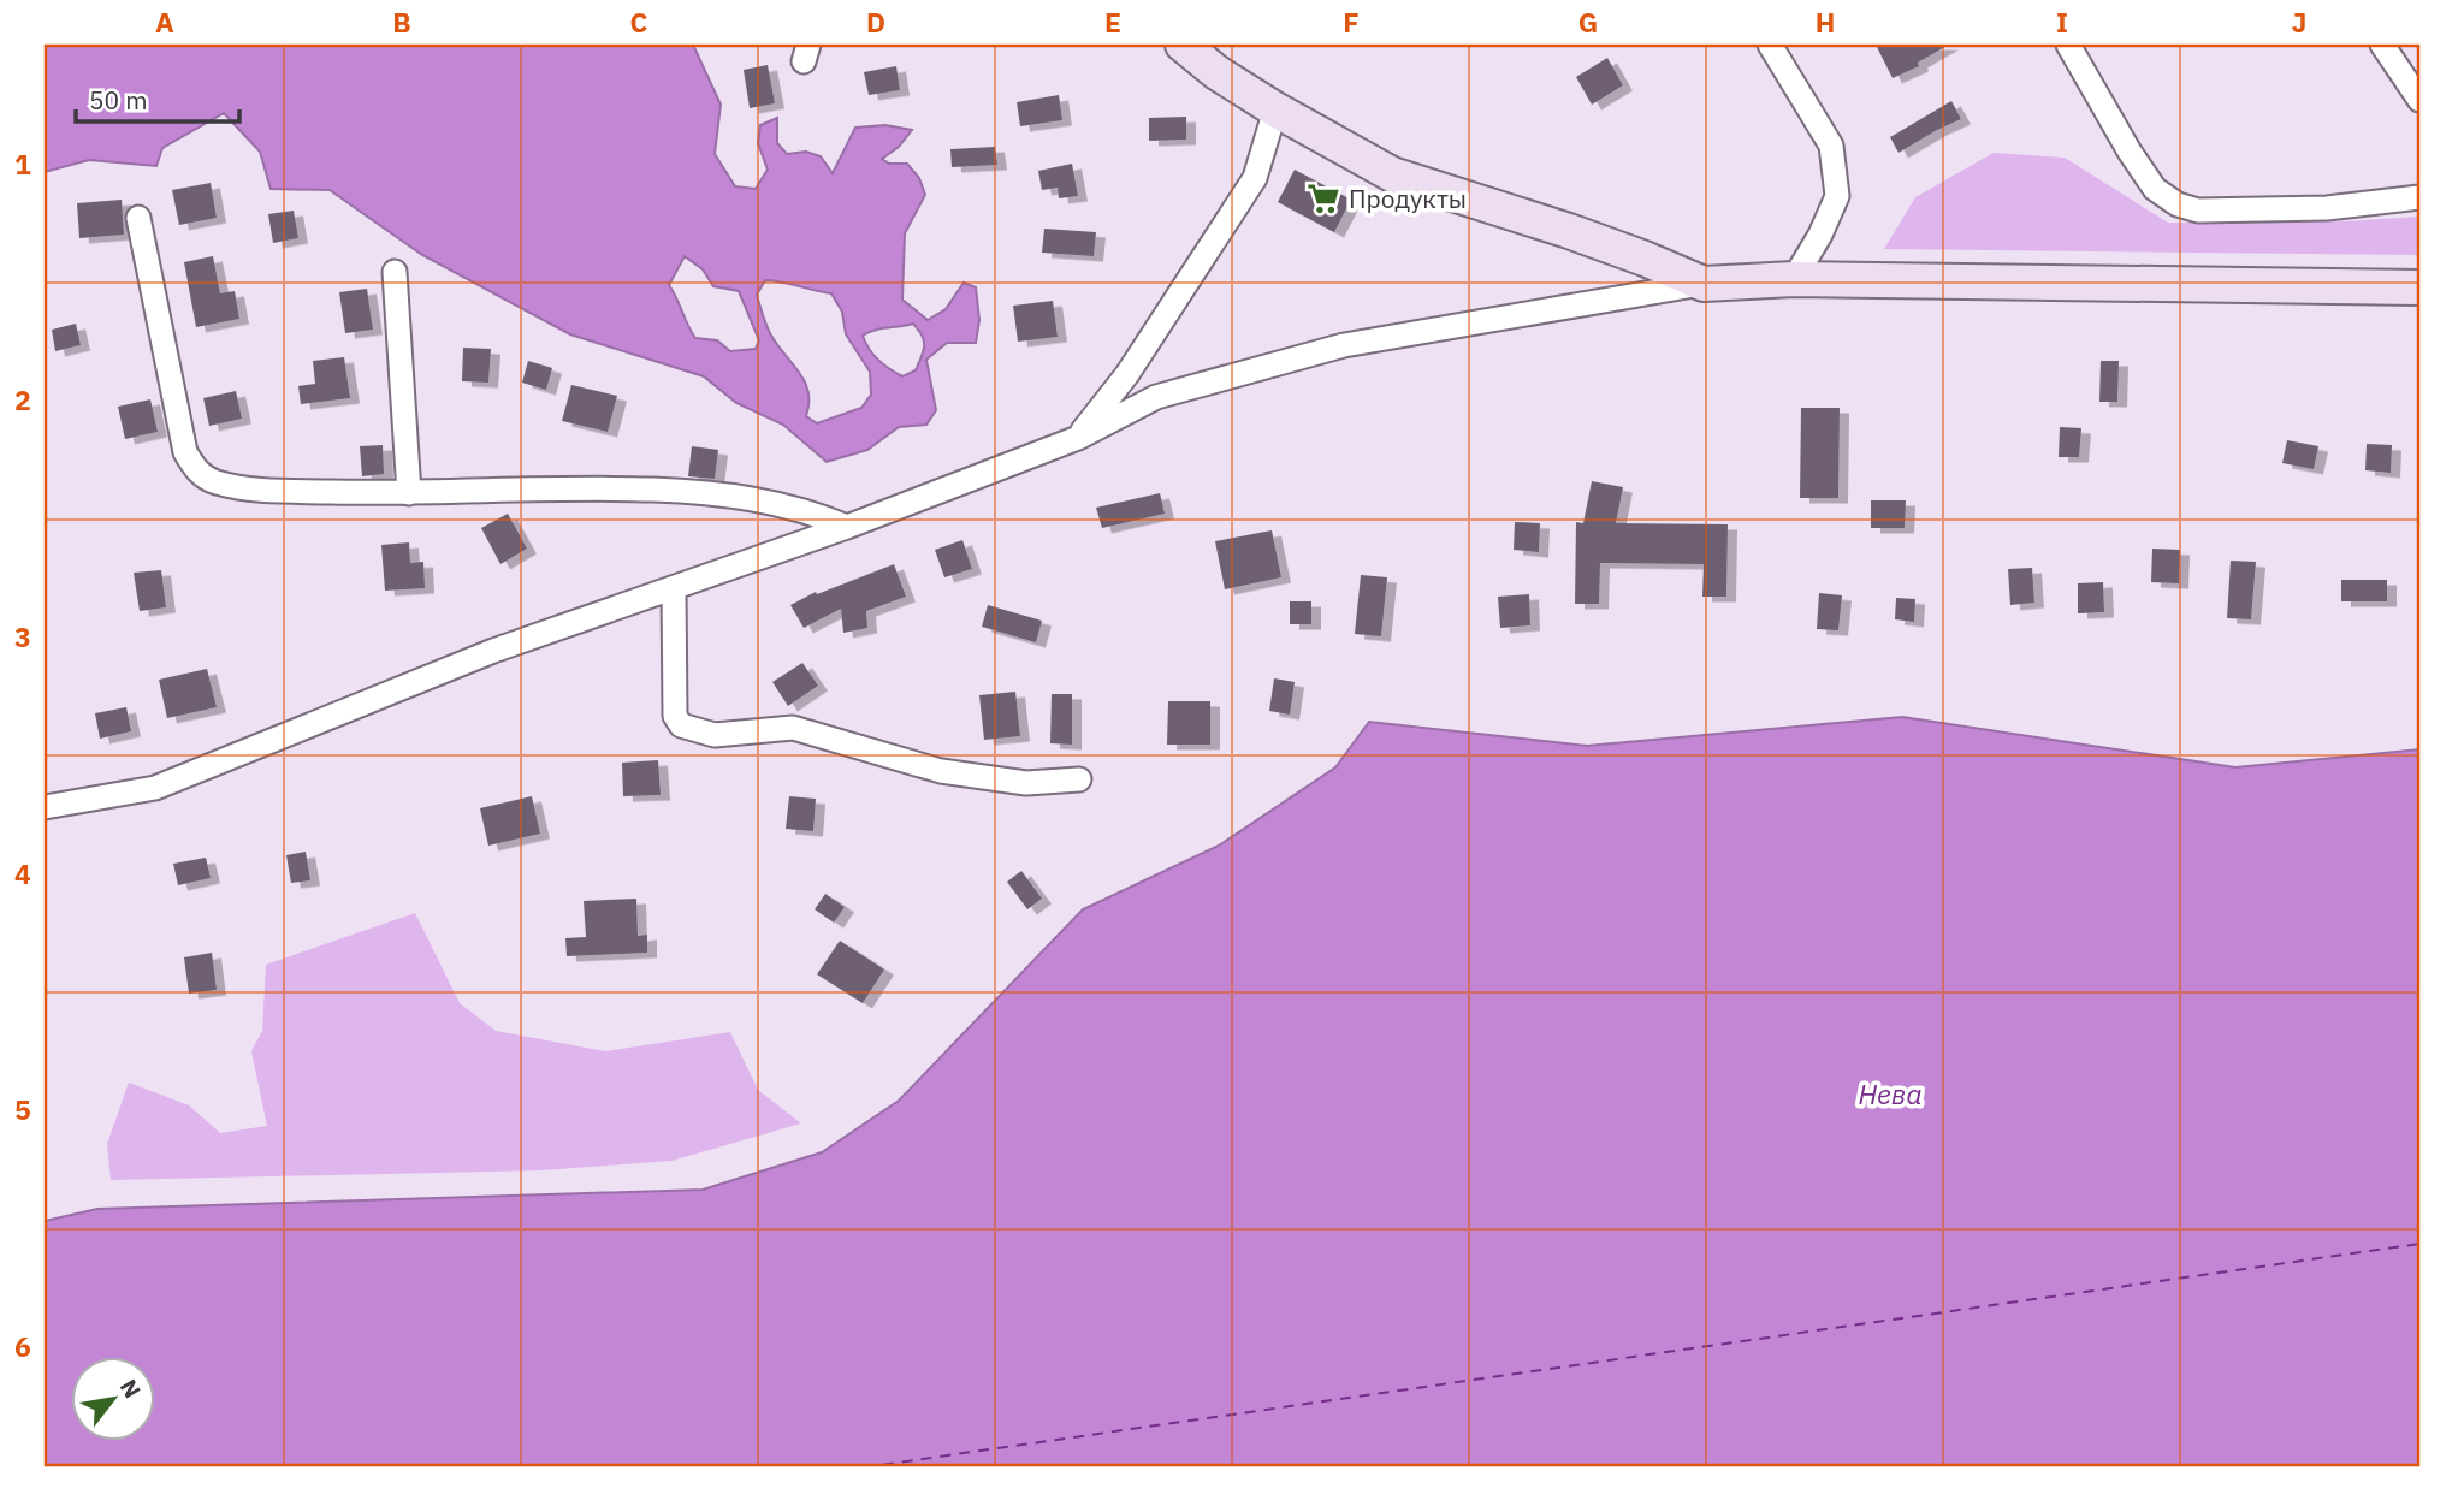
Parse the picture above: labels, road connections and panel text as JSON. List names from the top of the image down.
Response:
{
  "water": ["Нева"],
  "places": {
    "supermarket": ["Продукты"]
  },
  "scale_bar": "50 m",
  "north": "top right",
  "grid": {
    "columns": [
      "A",
      "B",
      "C",
      "D",
      "E",
      "F",
      "G",
      "H",
      "I",
      "J"
    ],
    "rows": [
      "1",
      "2",
      "3",
      "4",
      "5",
      "6"
    ]
  }
}
